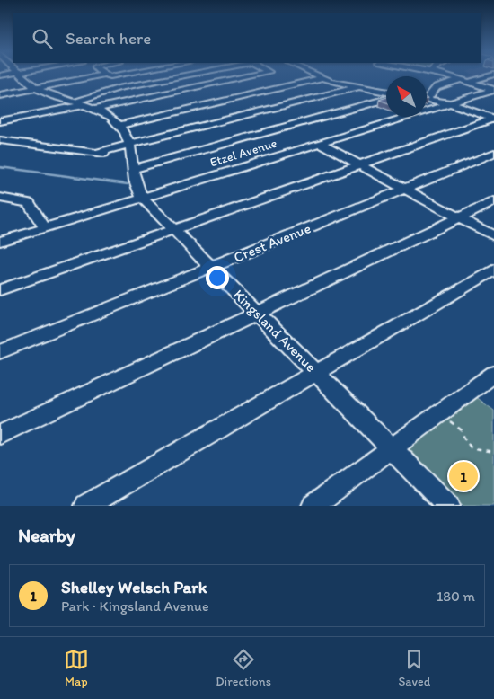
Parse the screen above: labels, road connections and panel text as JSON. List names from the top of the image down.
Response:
{
  "streets": {
    "street": ["Etzel Avenue", "Crest Avenue", "Kingsland Avenue"]
  },
  "crossings": [
    ["Etzel Avenue", "Kingsland Avenue"],
    ["Crest Avenue", "Kingsland Avenue"]
  ],
  "north": "top left",
  "page": {
    "search": "Search here",
    "pins": "1",
    "heading": "Nearby",
    "list": [
      {
        "mark": "1",
        "name": "Shelley Welsch Park",
        "note": "Park · Kingsland Avenue",
        "value": "180 m"
      }
    ],
    "nav": ["Map", "Directions", "Saved"]
  }
}
